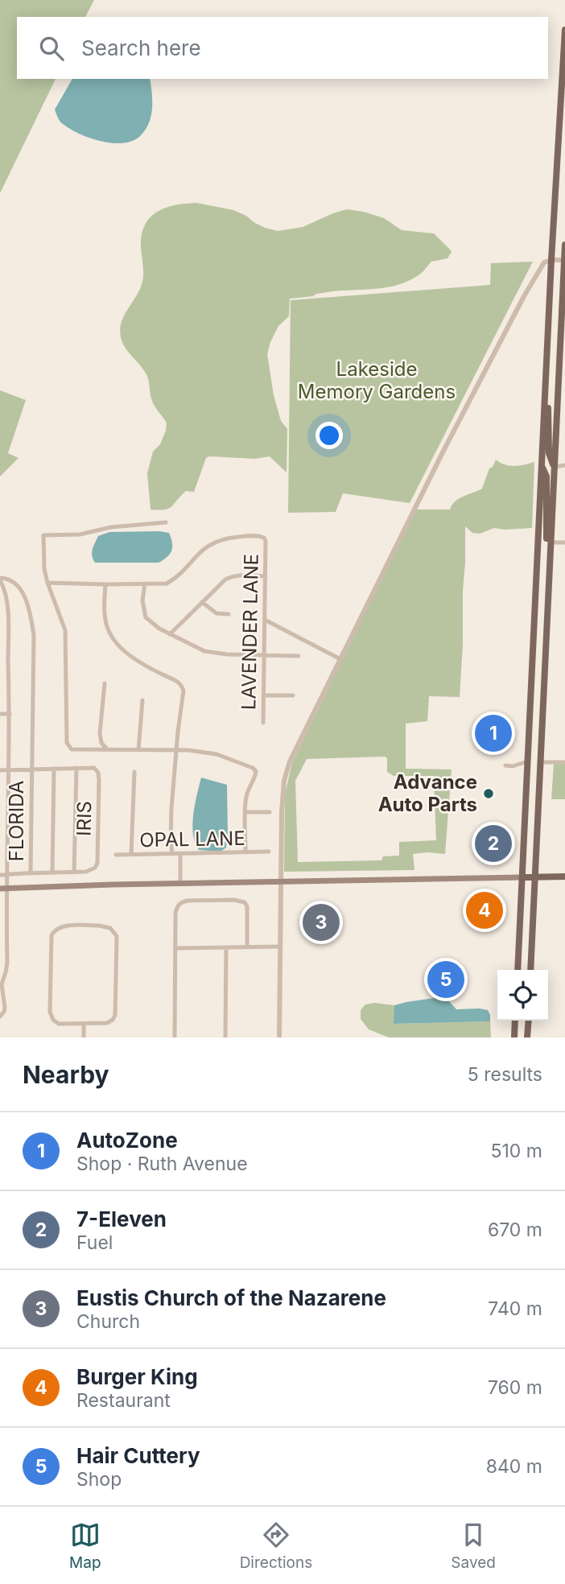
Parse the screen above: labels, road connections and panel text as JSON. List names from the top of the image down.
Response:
{
  "streets": {
    "street": [
      "LAVENDER LANE",
      "IRIS",
      "FLORIDA",
      "OPAL LANE"
    ]
  },
  "parks": ["Lakeside Memory Gardens"],
  "places": ["Advance Auto Parts"],
  "page": {
    "search": "Search here",
    "pins": [
      "1",
      "2",
      "4",
      "3",
      "5"
    ],
    "heading": ["Nearby", "5 results"],
    "list": [
      {
        "mark": "1",
        "name": "AutoZone",
        "note": "Shop · Ruth Avenue",
        "value": "510 m"
      },
      {
        "mark": "2",
        "name": "7-Eleven",
        "note": "Fuel",
        "value": "670 m"
      },
      {
        "mark": "3",
        "name": "Eustis Church of the Nazarene",
        "note": "Church",
        "value": "740 m"
      },
      {
        "mark": "4",
        "name": "Burger King",
        "note": "Restaurant",
        "value": "760 m"
      },
      {
        "mark": "5",
        "name": "Hair Cuttery",
        "note": "Shop",
        "value": "840 m"
      }
    ],
    "nav": ["Map", "Directions", "Saved"]
  }
}
